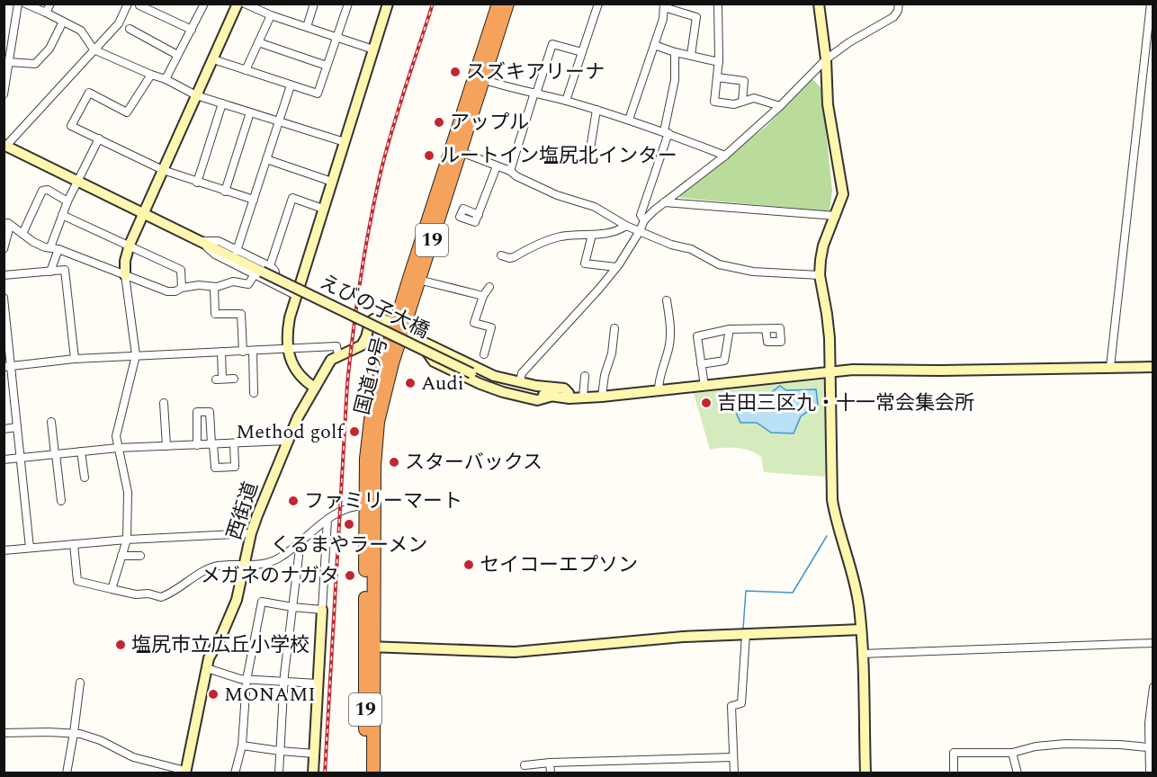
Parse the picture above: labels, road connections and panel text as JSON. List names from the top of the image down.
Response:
{
  "streets": {
    "highway": ["19", "国道19号"],
    "street": ["えびの子大橋", "西街道"]
  },
  "crossings": [
    ["国道19号", "西街道"]
  ],
  "places": [
    "スズキアリーナ",
    "アップル",
    "ルートイン塩尻北インター",
    "Audi",
    "吉田三区九・十一常会集会所",
    "Method golf",
    "スターバックス",
    "ファミリーマート",
    "くるまやラーメン",
    "セイコーエプソン",
    "メガネのナガタ",
    "塩尻市立広丘小学校",
    "MONAMI"
  ]
}
